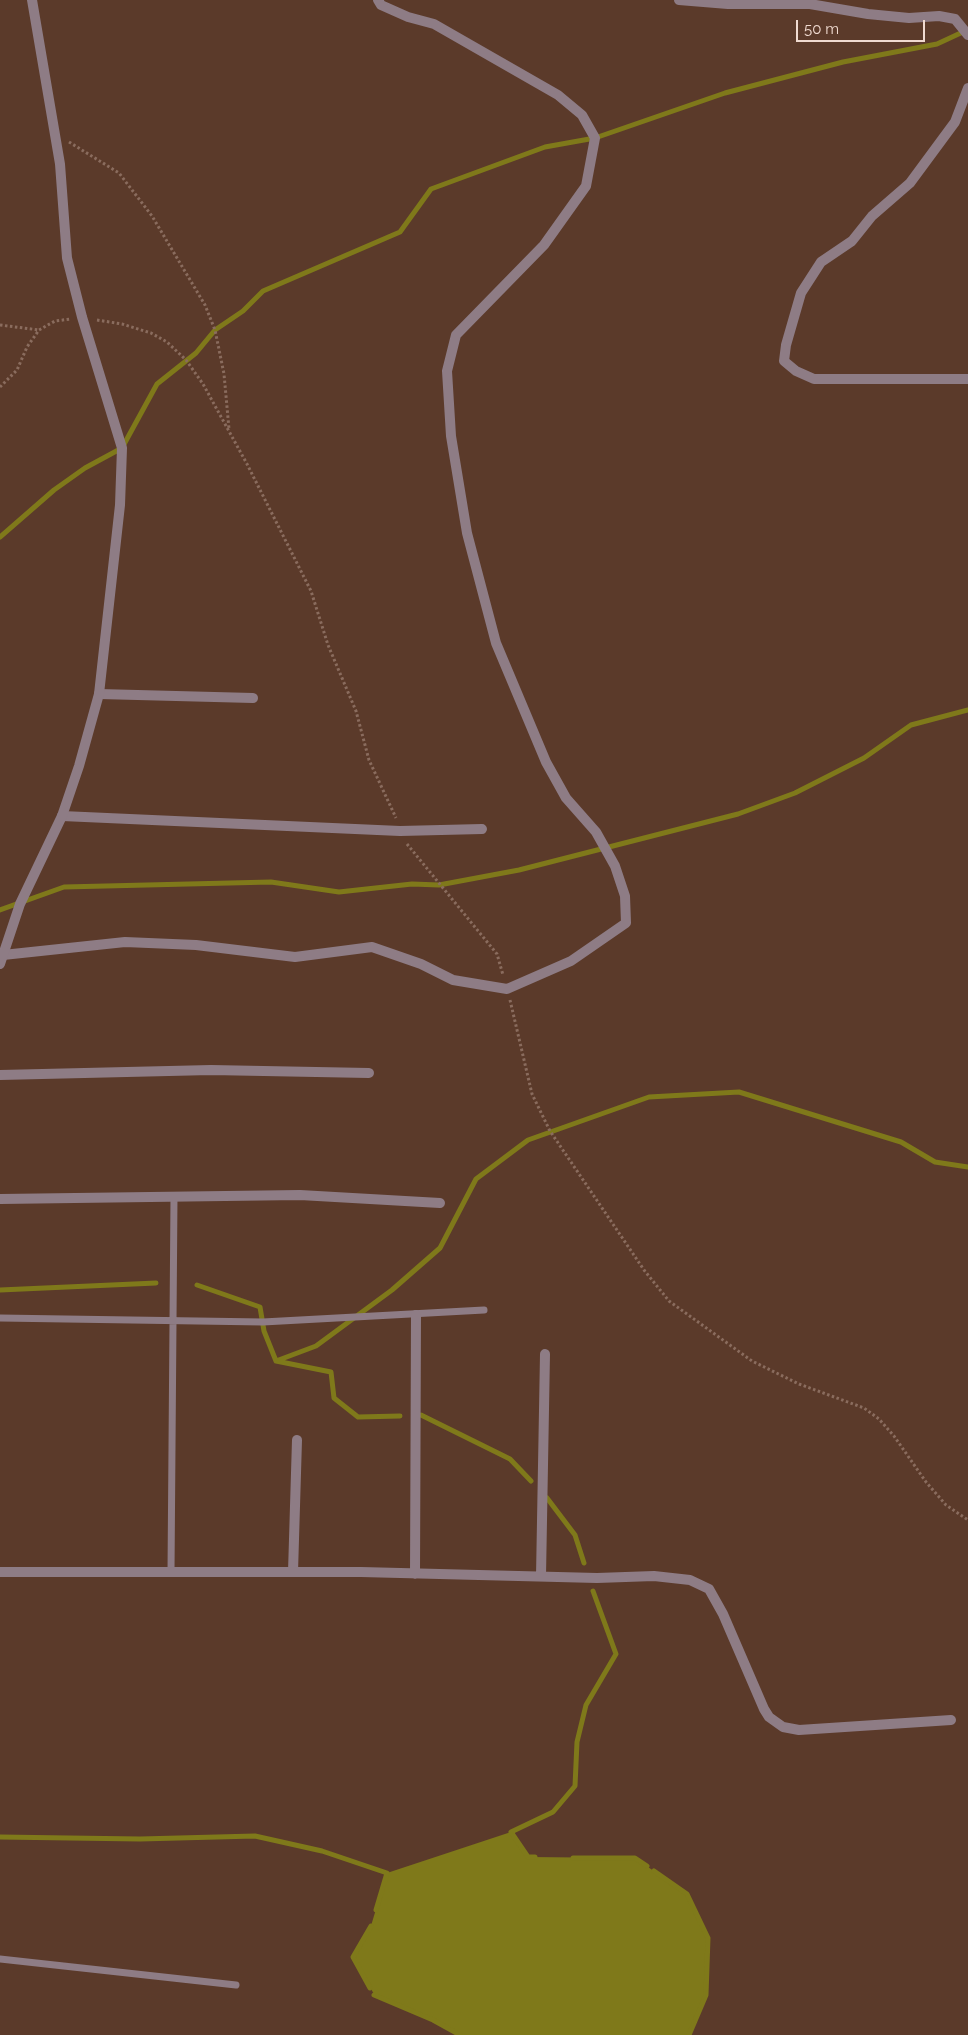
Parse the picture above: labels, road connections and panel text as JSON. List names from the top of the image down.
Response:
{
  "scale_bar": "50 m"
}
